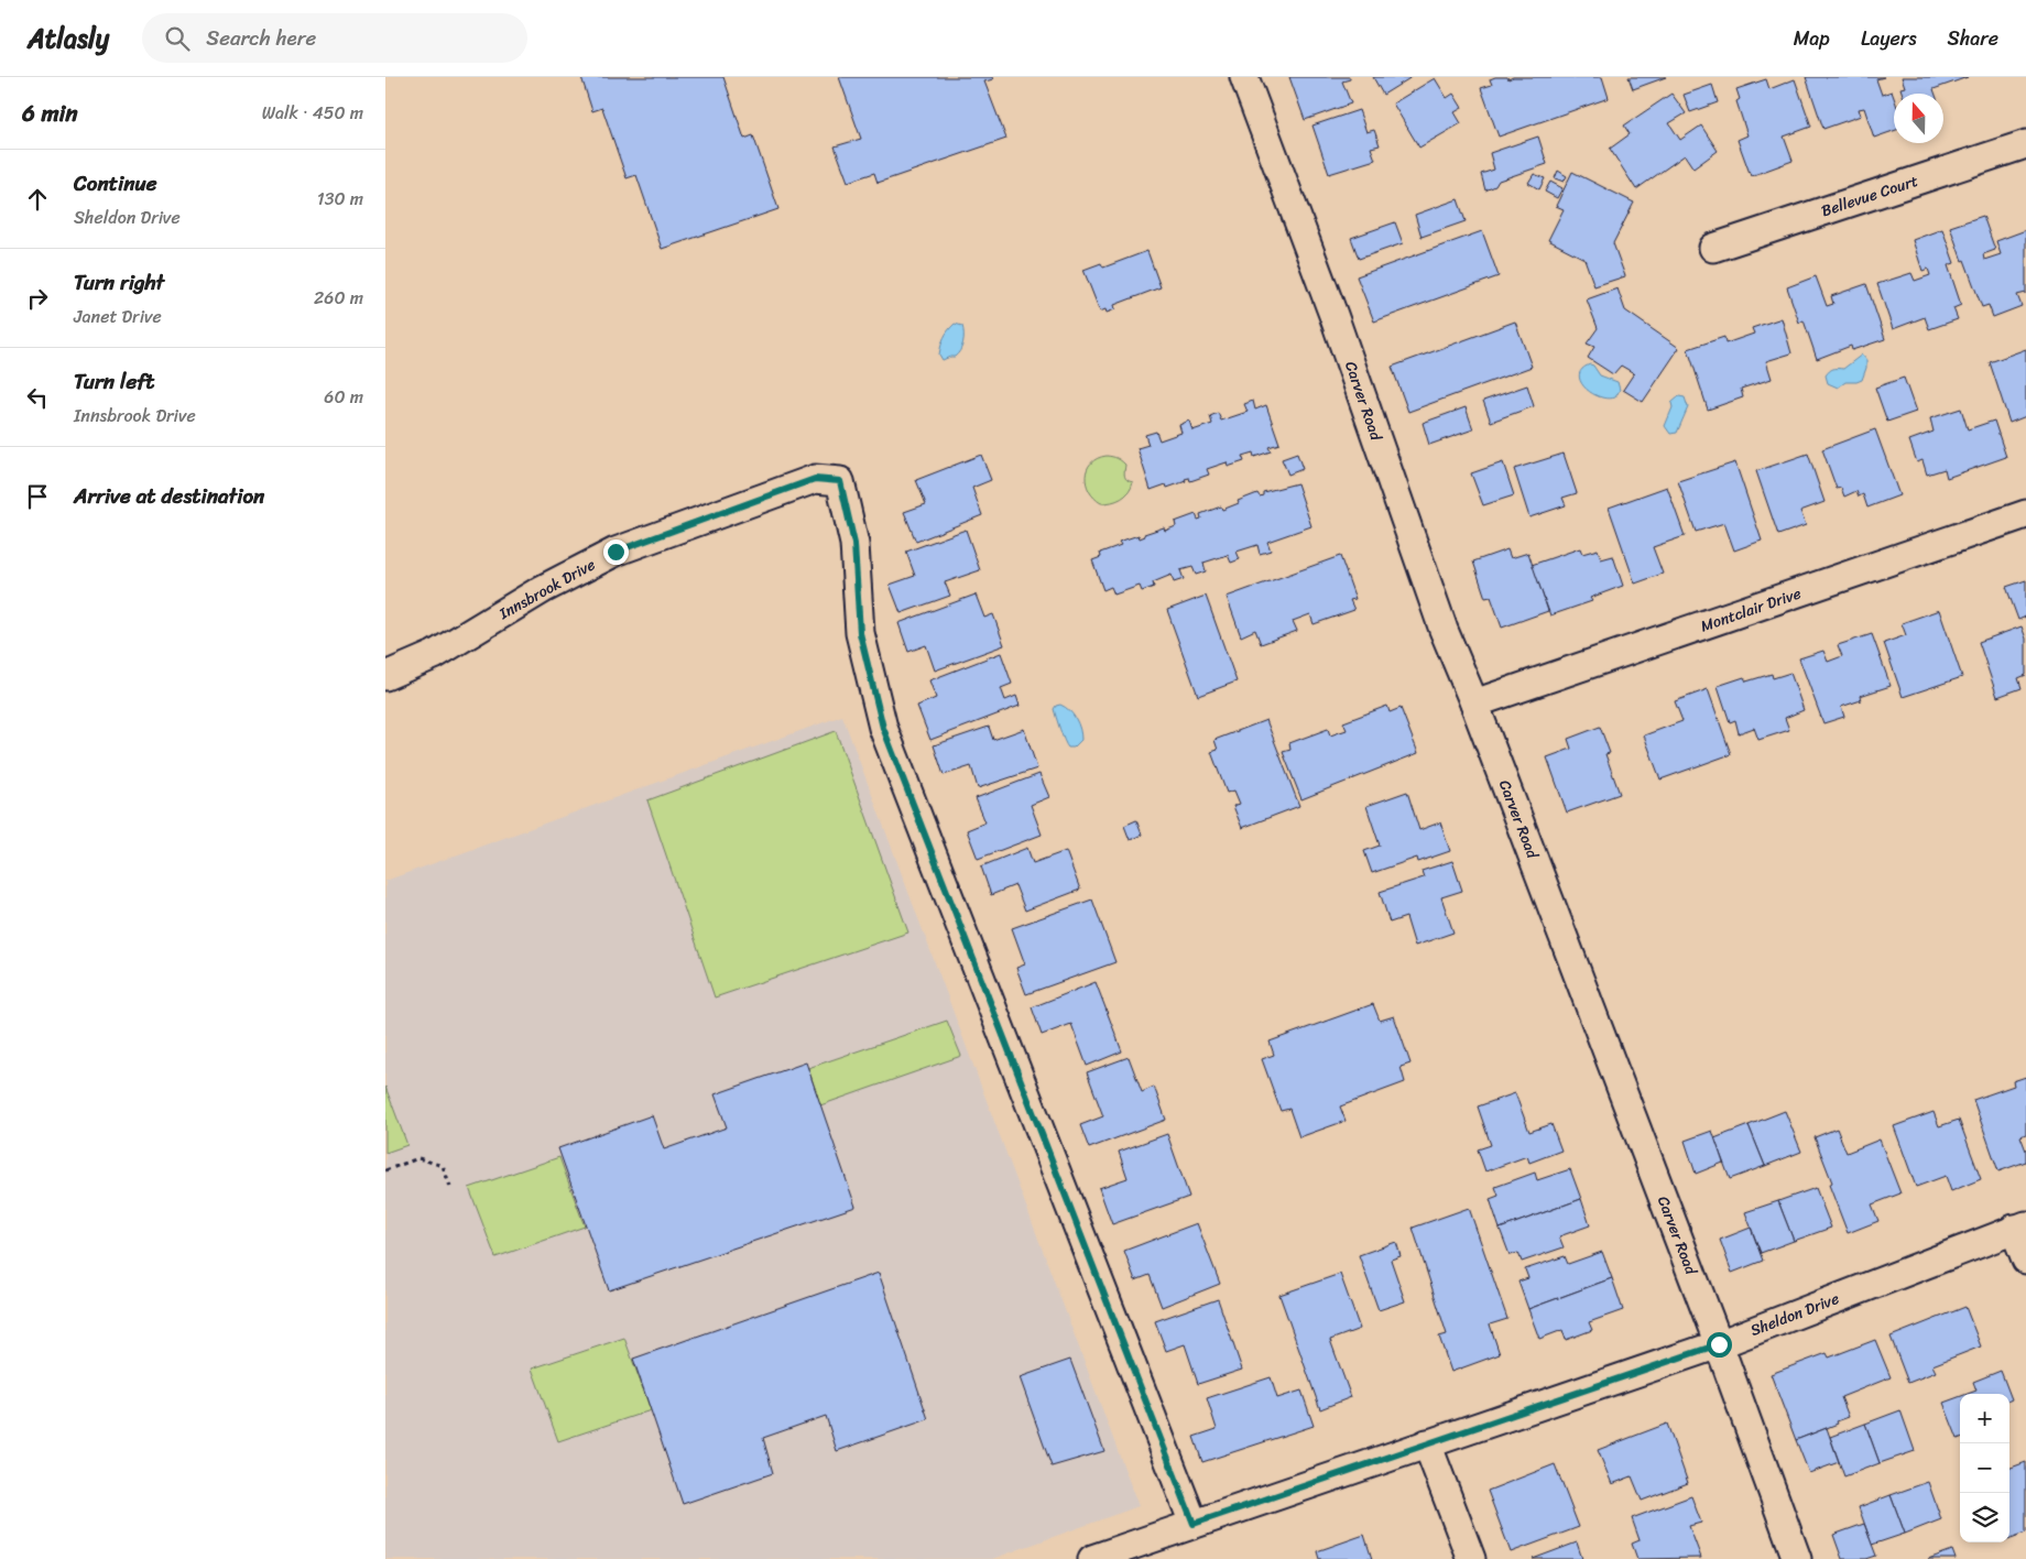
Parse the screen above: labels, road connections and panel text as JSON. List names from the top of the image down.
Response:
{
  "streets": {
    "street": [
      "Bellevue Court",
      "Carver Road",
      "Innsbrook Drive",
      "Montclair Drive",
      "Sheldon Drive"
    ]
  },
  "crossings": [
    ["Carver Road", "Montclair Drive"],
    ["Carver Road", "Sheldon Drive"],
    ["Innsbrook Drive", "Sheldon Drive"]
  ],
  "north": "top",
  "page": {
    "header": "Atlasly",
    "search": "Search here",
    "nav": ["Map", "Layers", "Share"],
    "heading": ["6 min", "Walk · 450 m"],
    "list": [
      ["Continue", "Sheldon Drive", "130 m"],
      ["Turn right", "Janet Drive", "260 m"],
      ["Turn left", "Innsbrook Drive", "60 m"],
      "Arrive at destination"
    ],
    "map_buttons": ["+", "−"]
  }
}
